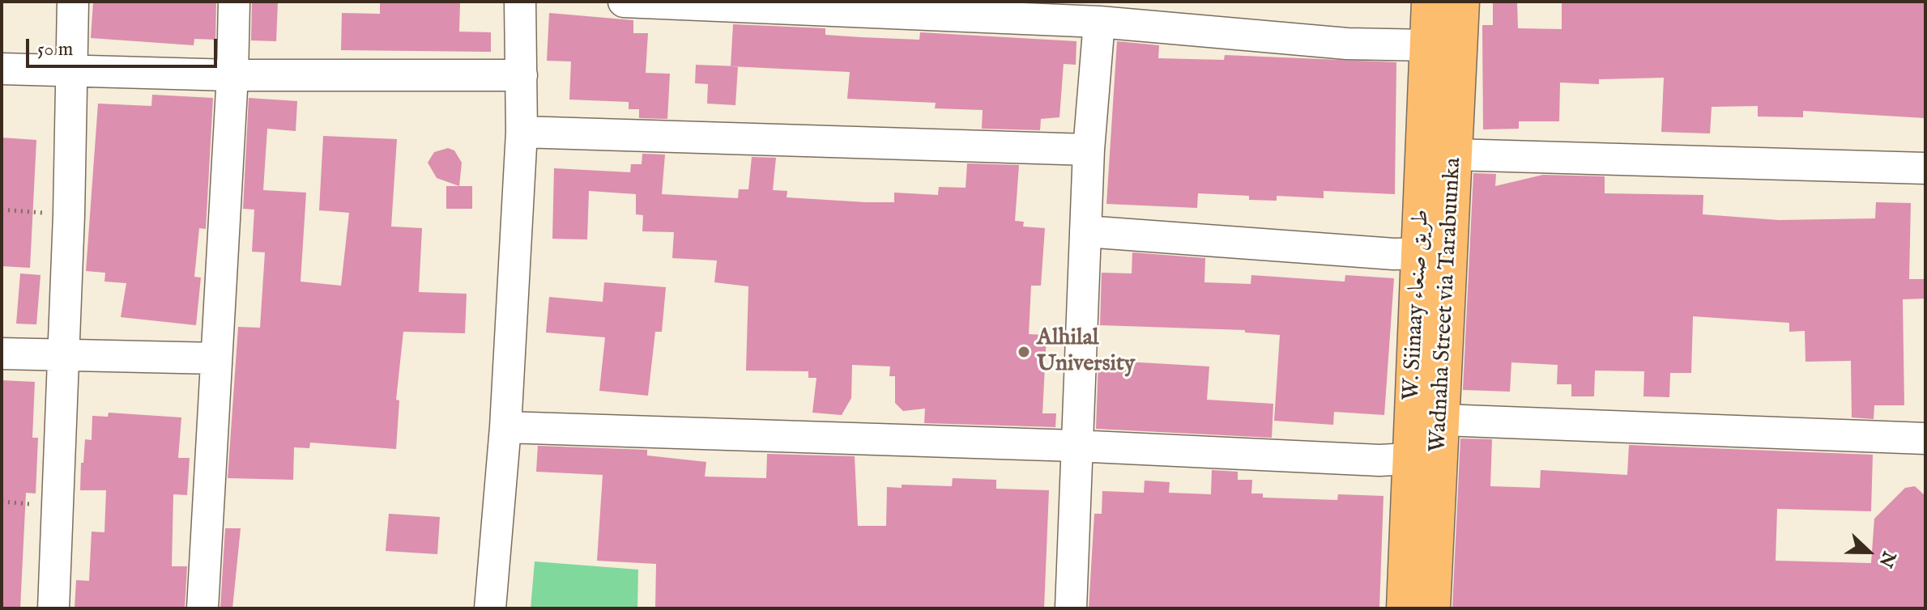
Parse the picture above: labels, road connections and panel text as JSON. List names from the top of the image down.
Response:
{
  "streets": {
    "main road": ["W. Siinaay طريق صنعاء", "Wadnaha Street via Tarabuunka"]
  },
  "places": ["Alhilal University"],
  "scale_bar": "50 m",
  "north": "right"
}
